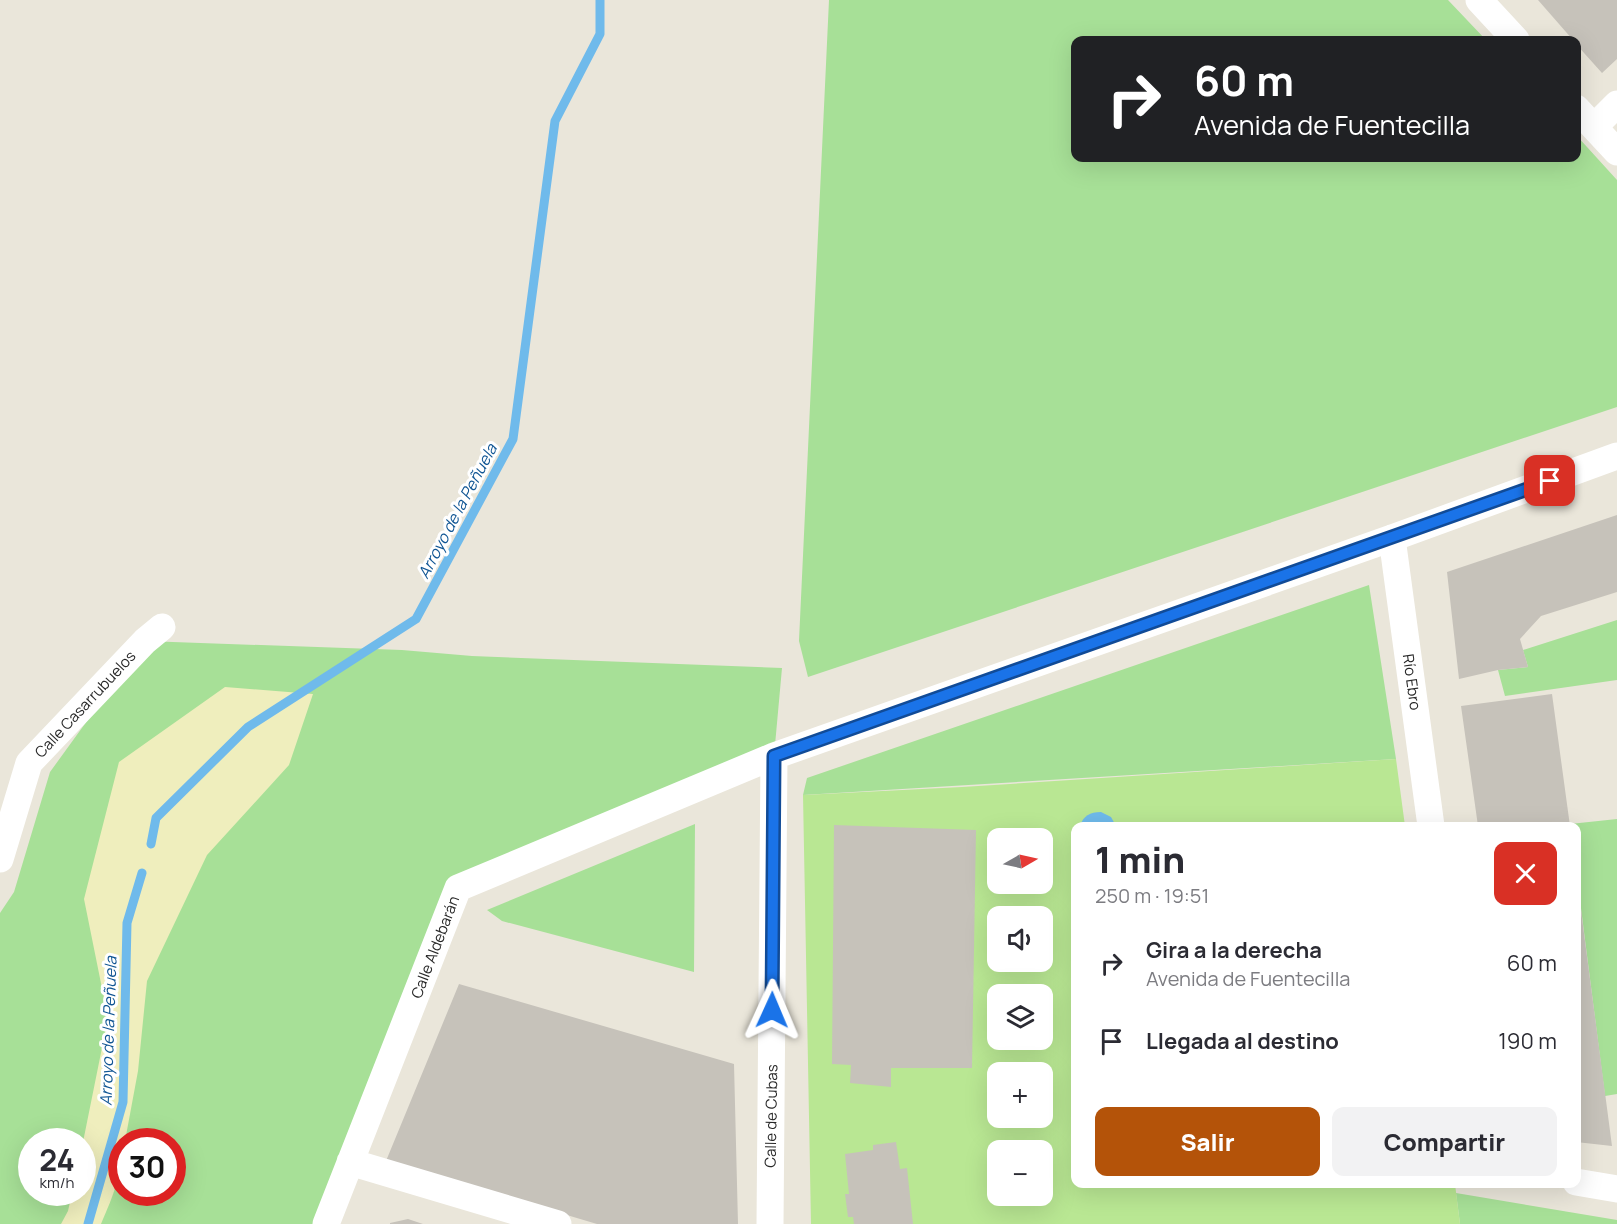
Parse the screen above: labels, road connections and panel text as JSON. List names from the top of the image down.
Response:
{
  "streets": {
    "street": [
      "Río Ebro",
      "Calle Casarrubuelos",
      "Calle Aldebarán",
      "Calle de Cubas"
    ]
  },
  "crossings": [
    ["Río Ebro", "Calle Aldebarán"],
    ["Calle Aldebarán", "Calle de Cubas"]
  ],
  "water": ["Arroyo de la Peñuela"],
  "north": "right",
  "page": {
    "turn": ["60 m", "Avenida de Fuentecilla"],
    "heading": ["1 min", "250 m · 19:51"],
    "map_buttons": ["+", "−"],
    "list": [
      {
        "name": "Gira a la derecha",
        "note": "Avenida de Fuentecilla",
        "value": "60 m"
      },
      {
        "name": "Llegada al destino",
        "value": "190 m"
      }
    ],
    "buttons": ["Salir", "Compartir"],
    "speed": "24 km/h",
    "limit": "30"
  }
}
